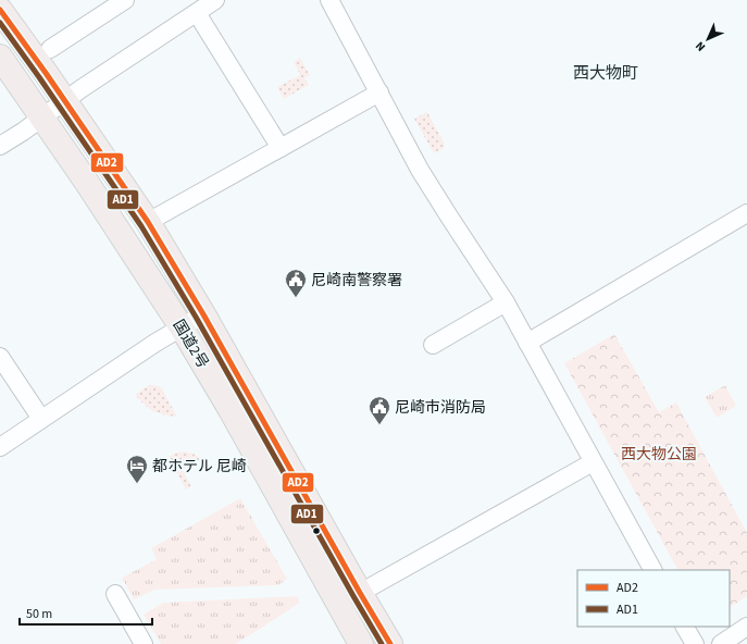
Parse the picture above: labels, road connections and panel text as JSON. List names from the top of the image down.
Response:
{
  "streets": {
    "highway": ["国道2号"]
  },
  "districts": ["西大物町"],
  "parks": ["西大物公園"],
  "places": {
    "public building": ["尼崎南警察署", "尼崎市消防局"],
    "hotel": ["都ホテル 尼崎"]
  },
  "lines": ["transit line AD2", "transit line AD1"],
  "legend": ["AD2", "AD1"],
  "scale_bar": "50 m",
  "north": "bottom left"
}
